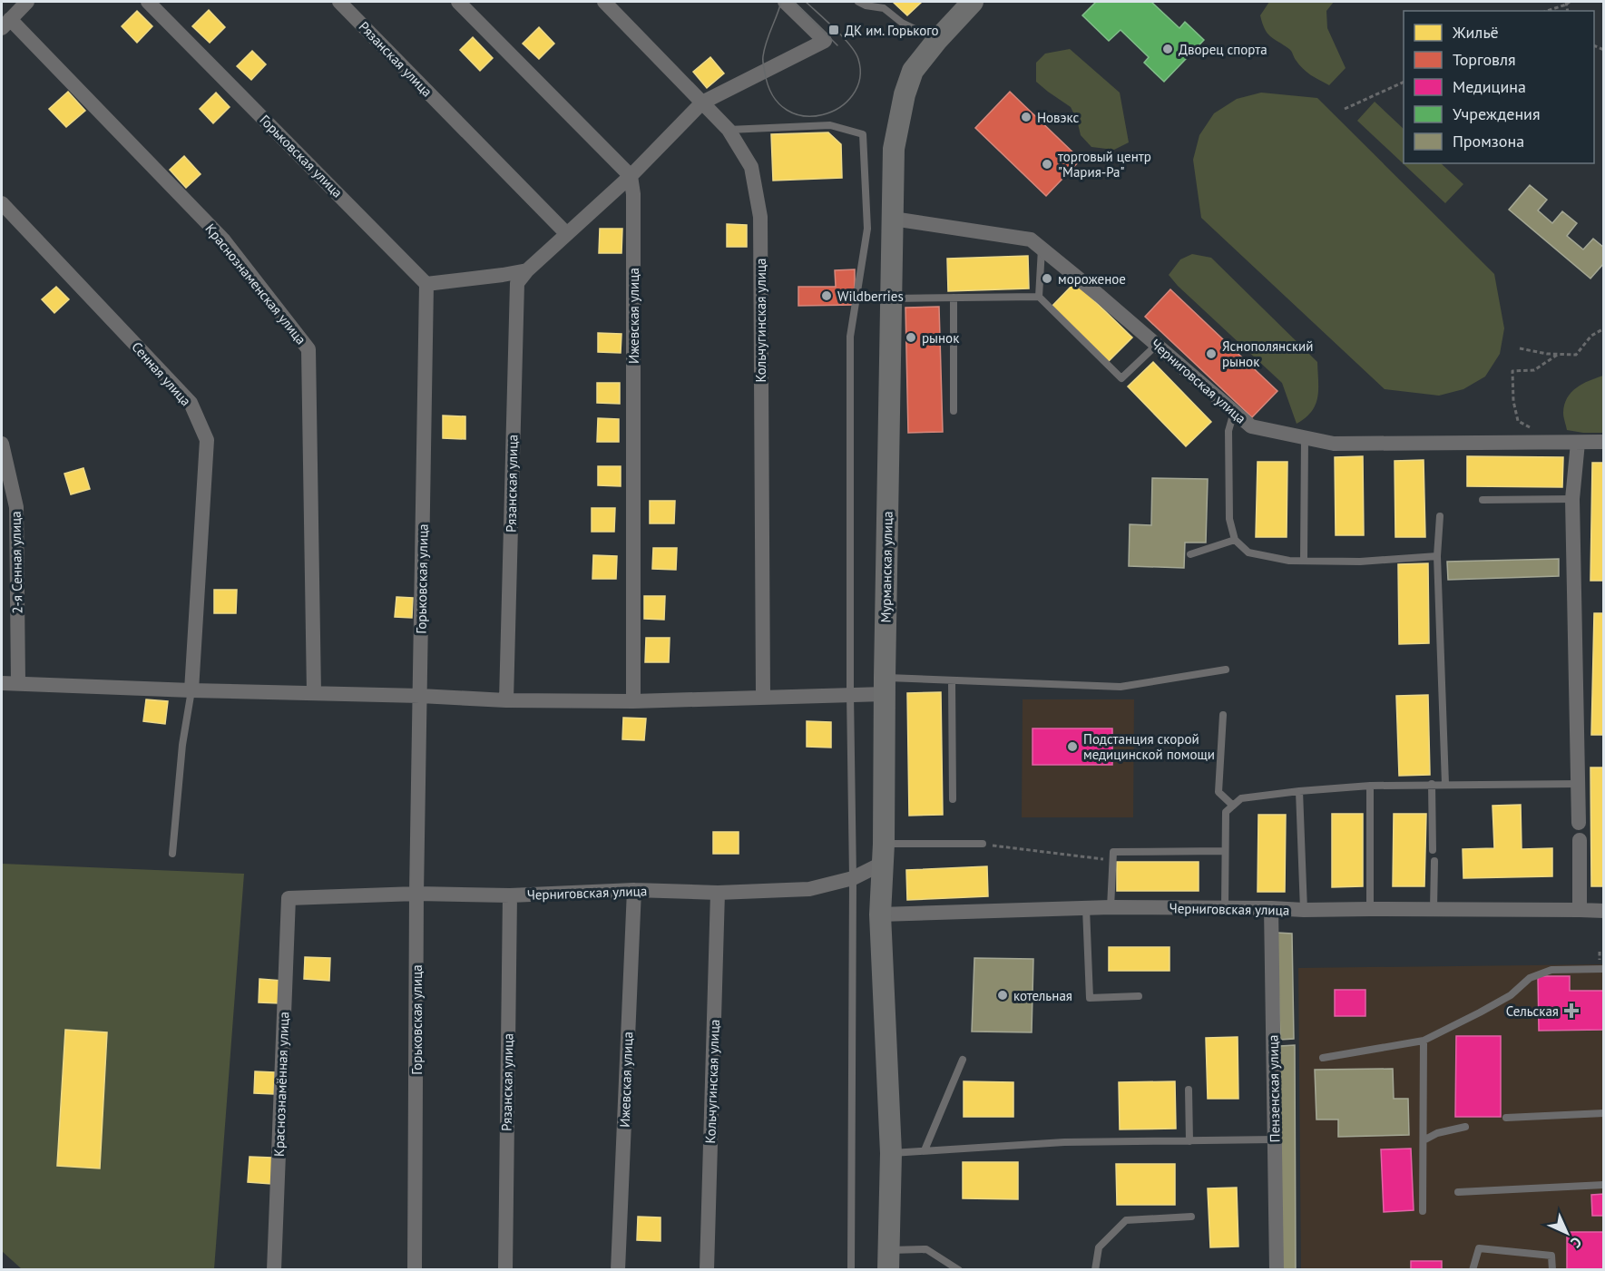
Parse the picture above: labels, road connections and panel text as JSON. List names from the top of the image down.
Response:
{
  "streets": {
    "main road": ["Мурманская улица"],
    "street": [
      "Рязанская улица",
      "Горьковская улица",
      "Краснознаменская улица",
      "Ижевская улица",
      "Кольчугинская улица",
      "Сенная улица",
      "Черниговская улица",
      "2-я Сенная улица",
      "Краснознамённая улица",
      "Пензенская улица"
    ]
  },
  "crossings": [
    ["Рязанская улица", "Черниговская улица"],
    ["Горьковская улица", "Черниговская улица"],
    ["Ижевская улица", "Черниговская улица"],
    ["Кольчугинская улица", "Черниговская улица"],
    ["Черниговская улица", "Мурманская улица"],
    ["Черниговская улица", "Краснознамённая улица"],
    ["Черниговская улица", "Пензенская улица"]
  ],
  "places": {
    "transit": ["ДК им. Горького"],
    "other": [
      "Дворец спорта",
      "Новэкс",
      "торговый центр \"Мария-Ра\"",
      "мороженое",
      "Wildberries",
      "рынок",
      "Яснополянский рынок",
      "Подстанция скорой медицинской помощи",
      "котельная"
    ],
    "health": ["Сельская"]
  },
  "legend": [
    "Жильё",
    "Торговля",
    "Медицина",
    "Учреждения",
    "Промзона"
  ],
  "north": "bottom right"
}
